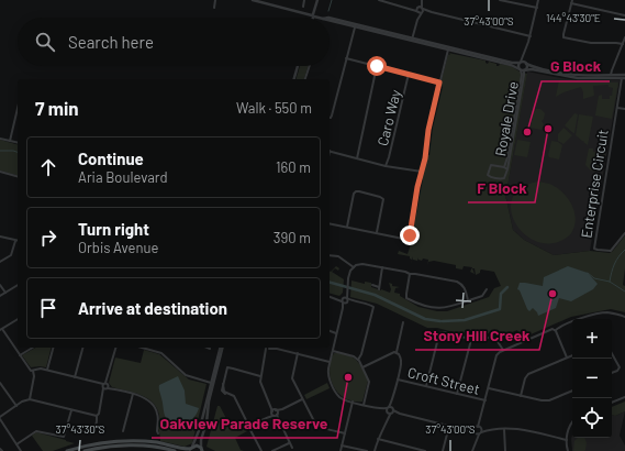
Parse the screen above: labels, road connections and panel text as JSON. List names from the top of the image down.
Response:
{
  "streets": {
    "street": [
      "Caro Way",
      "Royale Drive",
      "Enterprise Circuit",
      "Croft Street"
    ]
  },
  "places": [
    "F Block",
    "G Block",
    "Stony Hill Creek",
    "Oakview Parade Reserve"
  ],
  "page": {
    "search": "Search here",
    "heading": ["7 min", "Walk · 550 m"],
    "list": [
      ["Continue", "Aria Boulevard", "160 m"],
      ["Turn right", "Orbis Avenue", "390 m"],
      "Arrive at destination"
    ],
    "map_buttons": ["+", "−"]
  },
  "coordinates": ["144°43'30\"E", "37°43'00\"S", "37°43'30\"S"]
}
